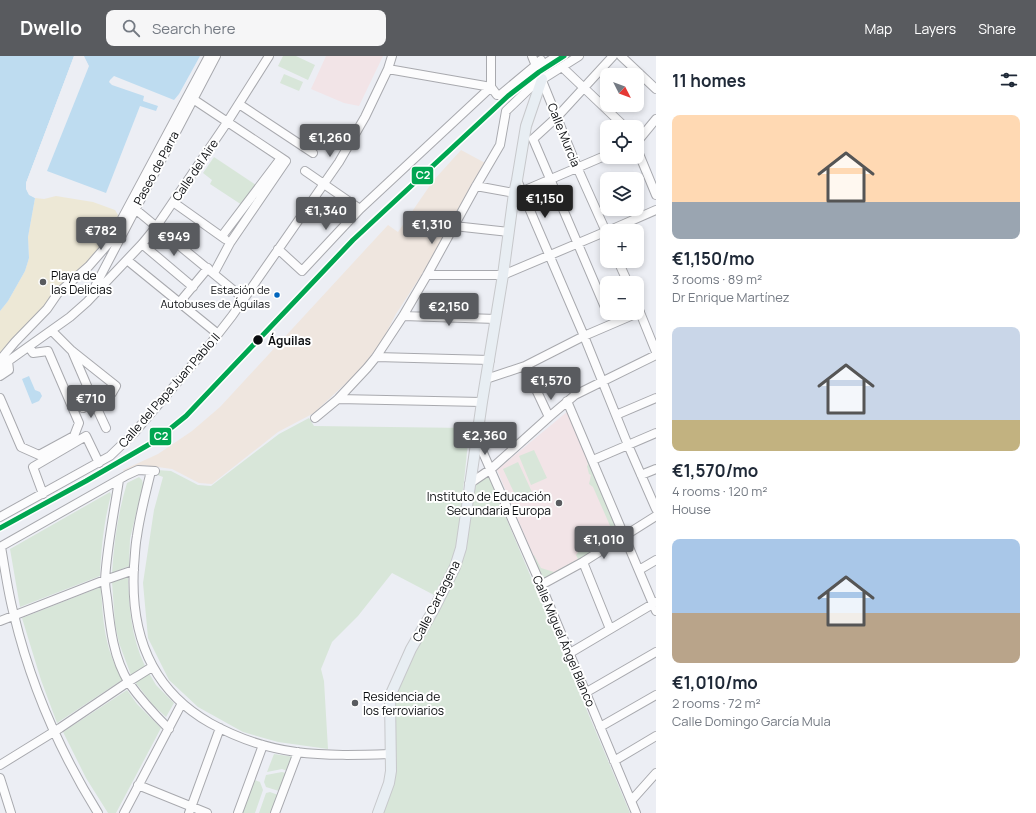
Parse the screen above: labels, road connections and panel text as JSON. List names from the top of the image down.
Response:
{
  "streets": {
    "main road": ["Calle Cartagena"],
    "street": [
      "Calle Murcia",
      "Paseo de Parra",
      "Calle del Aire",
      "Calle del Papa Juan Pablo II",
      "Calle Miguel Ángel Blanco"
    ]
  },
  "crossings": [
    ["Calle Murcia", "Calle Cartagena"],
    ["Paseo de Parra", "Calle del Aire"],
    ["Calle Cartagena", "Calle Miguel Ángel Blanco"]
  ],
  "places": [
    "Playa de las Delicias",
    "Estación de Autobuses de Águilas",
    "Águilas",
    "Instituto de Educación Secundaria Europa",
    "Residencia de los ferroviarios"
  ],
  "lines": ["transit line C2"],
  "north": "bottom right",
  "page": {
    "header": "Dwello",
    "search": "Search here",
    "nav": ["Map", "Layers", "Share"],
    "heading": "11 homes",
    "map_buttons": ["+", "−"],
    "list": [
      {
        "name": "€1,150/mo",
        "note": "3 rooms · 89 m² · Dr Enrique Martínez"
      },
      {
        "name": "€1,570/mo",
        "note": "4 rooms · 120 m² · House"
      },
      {
        "name": "€1,010/mo",
        "note": "2 rooms · 72 m² · Calle Domingo García Mula"
      }
    ],
    "price": [
      "€1,260",
      "€1,150",
      "€1,340",
      "€1,310",
      "€782",
      "€949",
      "€2,150",
      "€1,570",
      "€710",
      "€2,360",
      "€1,010"
    ]
  }
}
